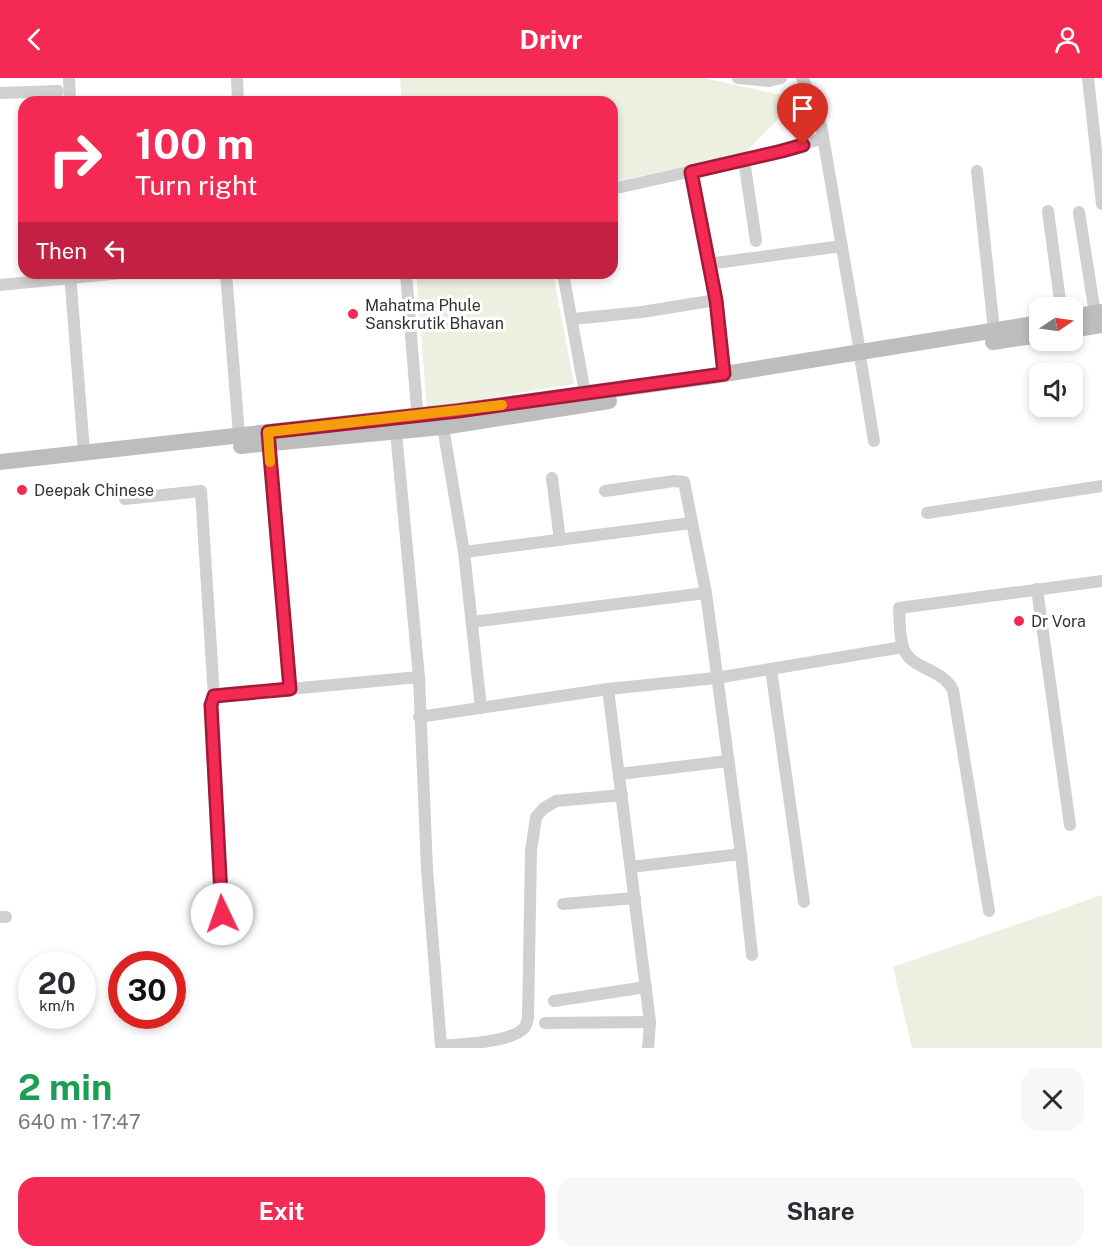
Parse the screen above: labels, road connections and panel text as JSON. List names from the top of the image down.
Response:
{
  "places": ["Mahatma Phule Sanskrutik Bhavan", "Deepak Chinese", "Dr Vora"],
  "north": "right",
  "page": {
    "header": "Drivr",
    "turn": ["100 m", "Turn right"],
    "then": "Then",
    "speed": "20 km/h",
    "limit": "30",
    "heading": ["2 min", "640 m · 17:47"],
    "buttons": ["Exit", "Share"]
  }
}
